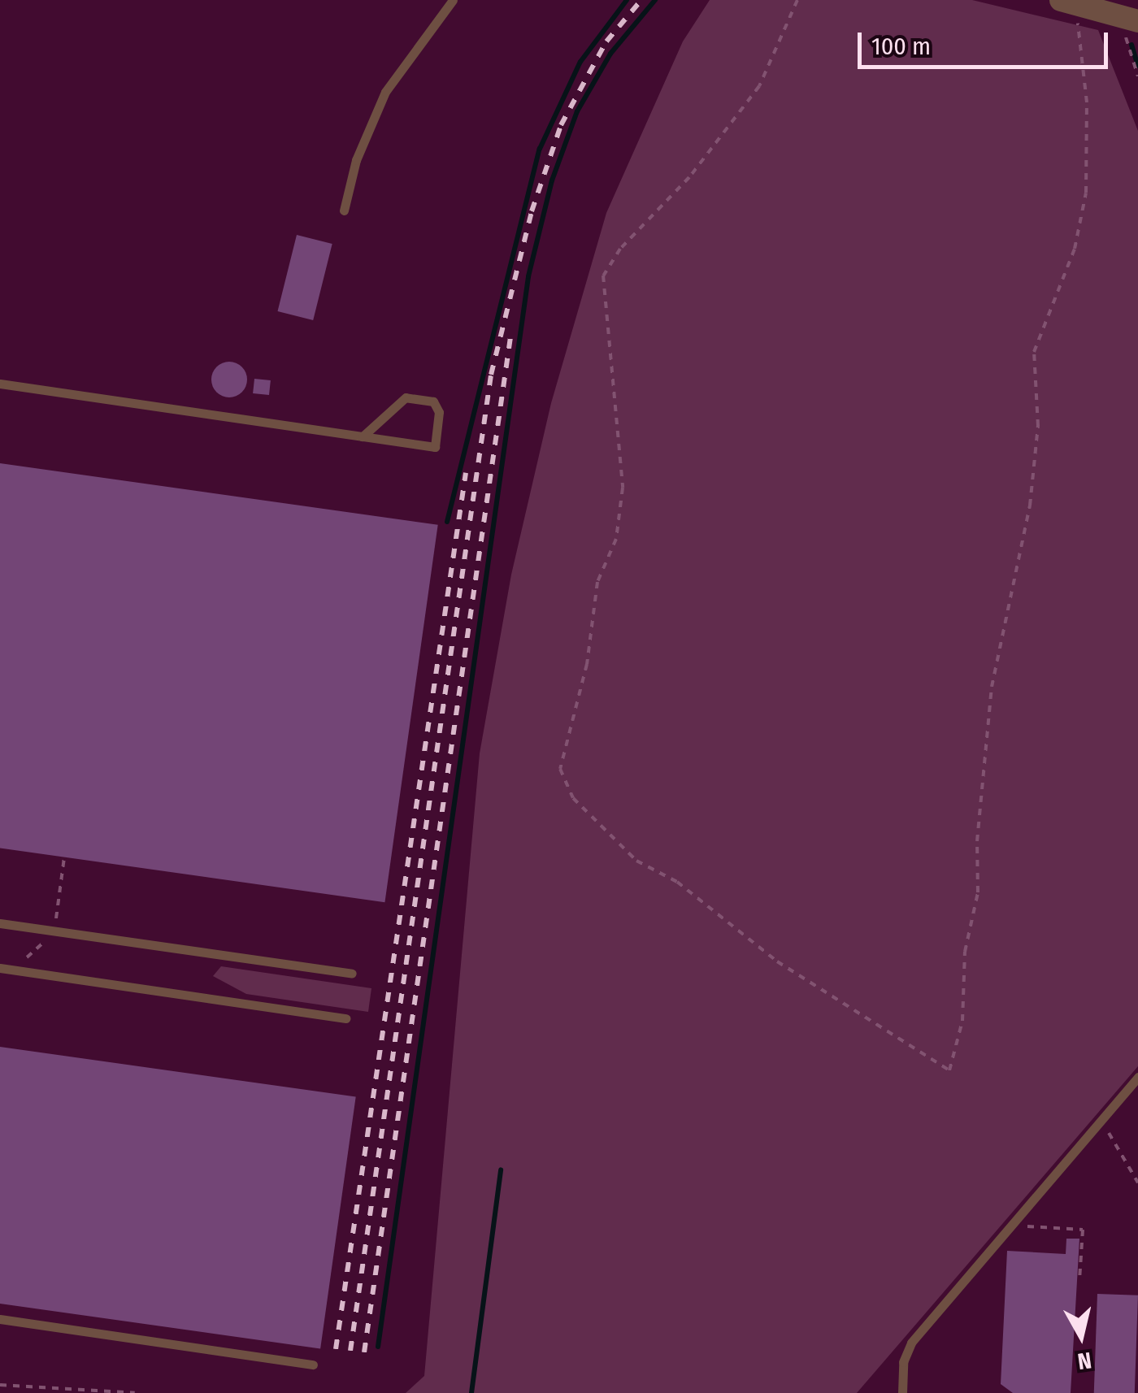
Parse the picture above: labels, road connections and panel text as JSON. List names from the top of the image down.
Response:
{
  "scale_bar": "100 m",
  "north": "bottom"
}
